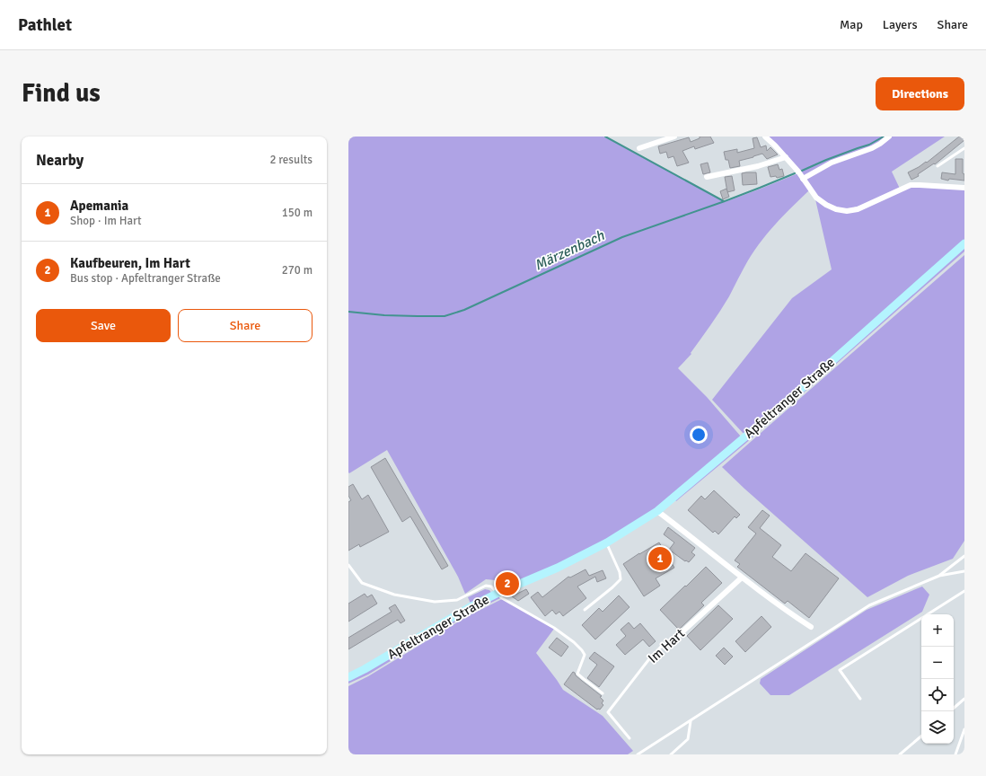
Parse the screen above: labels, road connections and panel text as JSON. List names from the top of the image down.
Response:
{
  "streets": {
    "street": ["Apfeltranger Straße", "Im Hart"]
  },
  "water": ["Märzenbach"],
  "page": {
    "header": "Pathlet",
    "nav": ["Map", "Layers", "Share"],
    "buttons": [
      "Directions",
      ["Save", "Share"]
    ],
    "title": "Find us",
    "heading": ["Nearby", "2 results"],
    "list": [
      {
        "mark": "1",
        "name": "Apemania",
        "note": "Shop · Im Hart",
        "value": "150 m"
      },
      {
        "mark": "2",
        "name": "Kaufbeuren, Im Hart",
        "note": "Bus stop · Apfeltranger Straße",
        "value": "270 m"
      }
    ],
    "pins": ["1", "2"],
    "map_buttons": ["+", "−"]
  }
}
